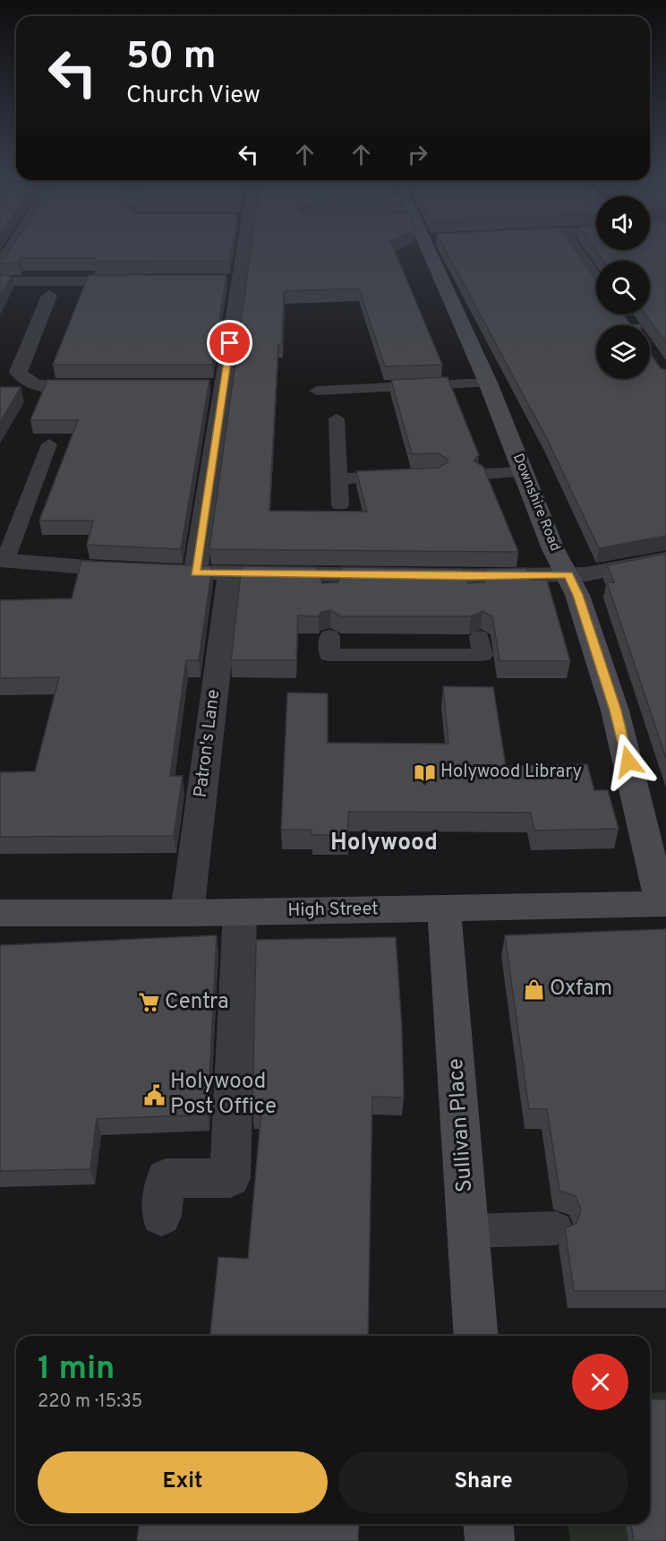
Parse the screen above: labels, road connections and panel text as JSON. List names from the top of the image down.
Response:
{
  "streets": {
    "street": [
      "Downshire Road",
      "Patron's Lane",
      "High Street",
      "Sullivan Place"
    ]
  },
  "crossings": [
    ["Downshire Road", "High Street"],
    ["Patron's Lane", "High Street"],
    ["High Street", "Sullivan Place"]
  ],
  "districts": ["Holywood"],
  "places": {
    "library": ["Holywood Library"],
    "shop": ["Oxfam"],
    "supermarket": ["Centra"],
    "public building": ["Holywood Post Office"]
  },
  "page": {
    "turn": ["50 m", "Church View"],
    "heading": ["1 min", "220 m · 15:35"],
    "buttons": ["Exit", "Share"]
  }
}
